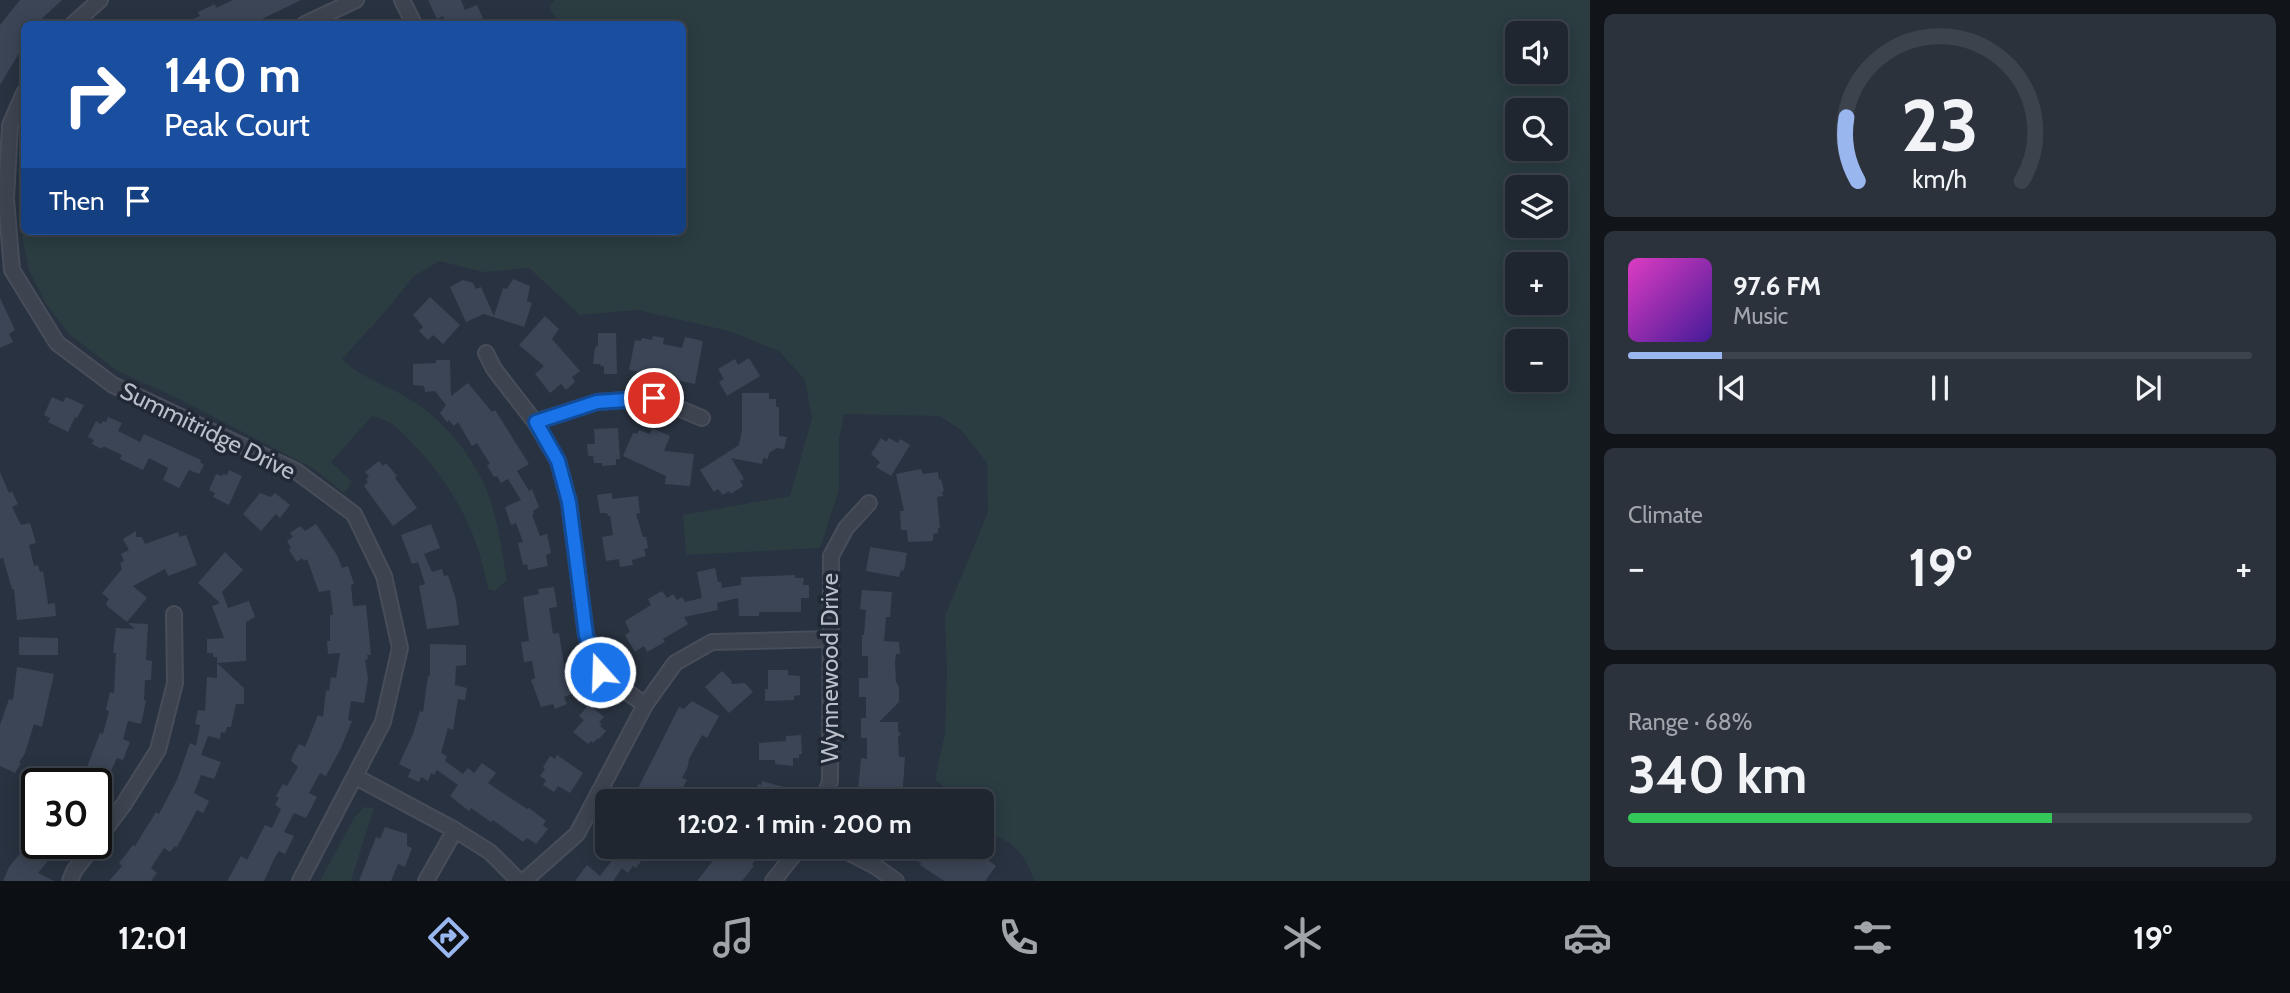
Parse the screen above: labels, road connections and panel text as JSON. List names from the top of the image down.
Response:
{
  "streets": {
    "street": ["Summitridge Drive", "Wynnewood Drive"]
  },
  "page": {
    "map_buttons": ["+", "−"],
    "turn": ["140 m", "Peak Court"],
    "then": "Then",
    "song": ["97.6 FM", "Music"],
    "tile": [
      "Climate",
      ["Range · 68%", "340 km"]
    ],
    "heat": ["−", "19°", "+"],
    "limit": "30",
    "trip": "12:02 · 1 min · 200 m",
    "tabs": ["12:01", "19°"],
    "gauge": ["23", "km/h"]
  }
}
